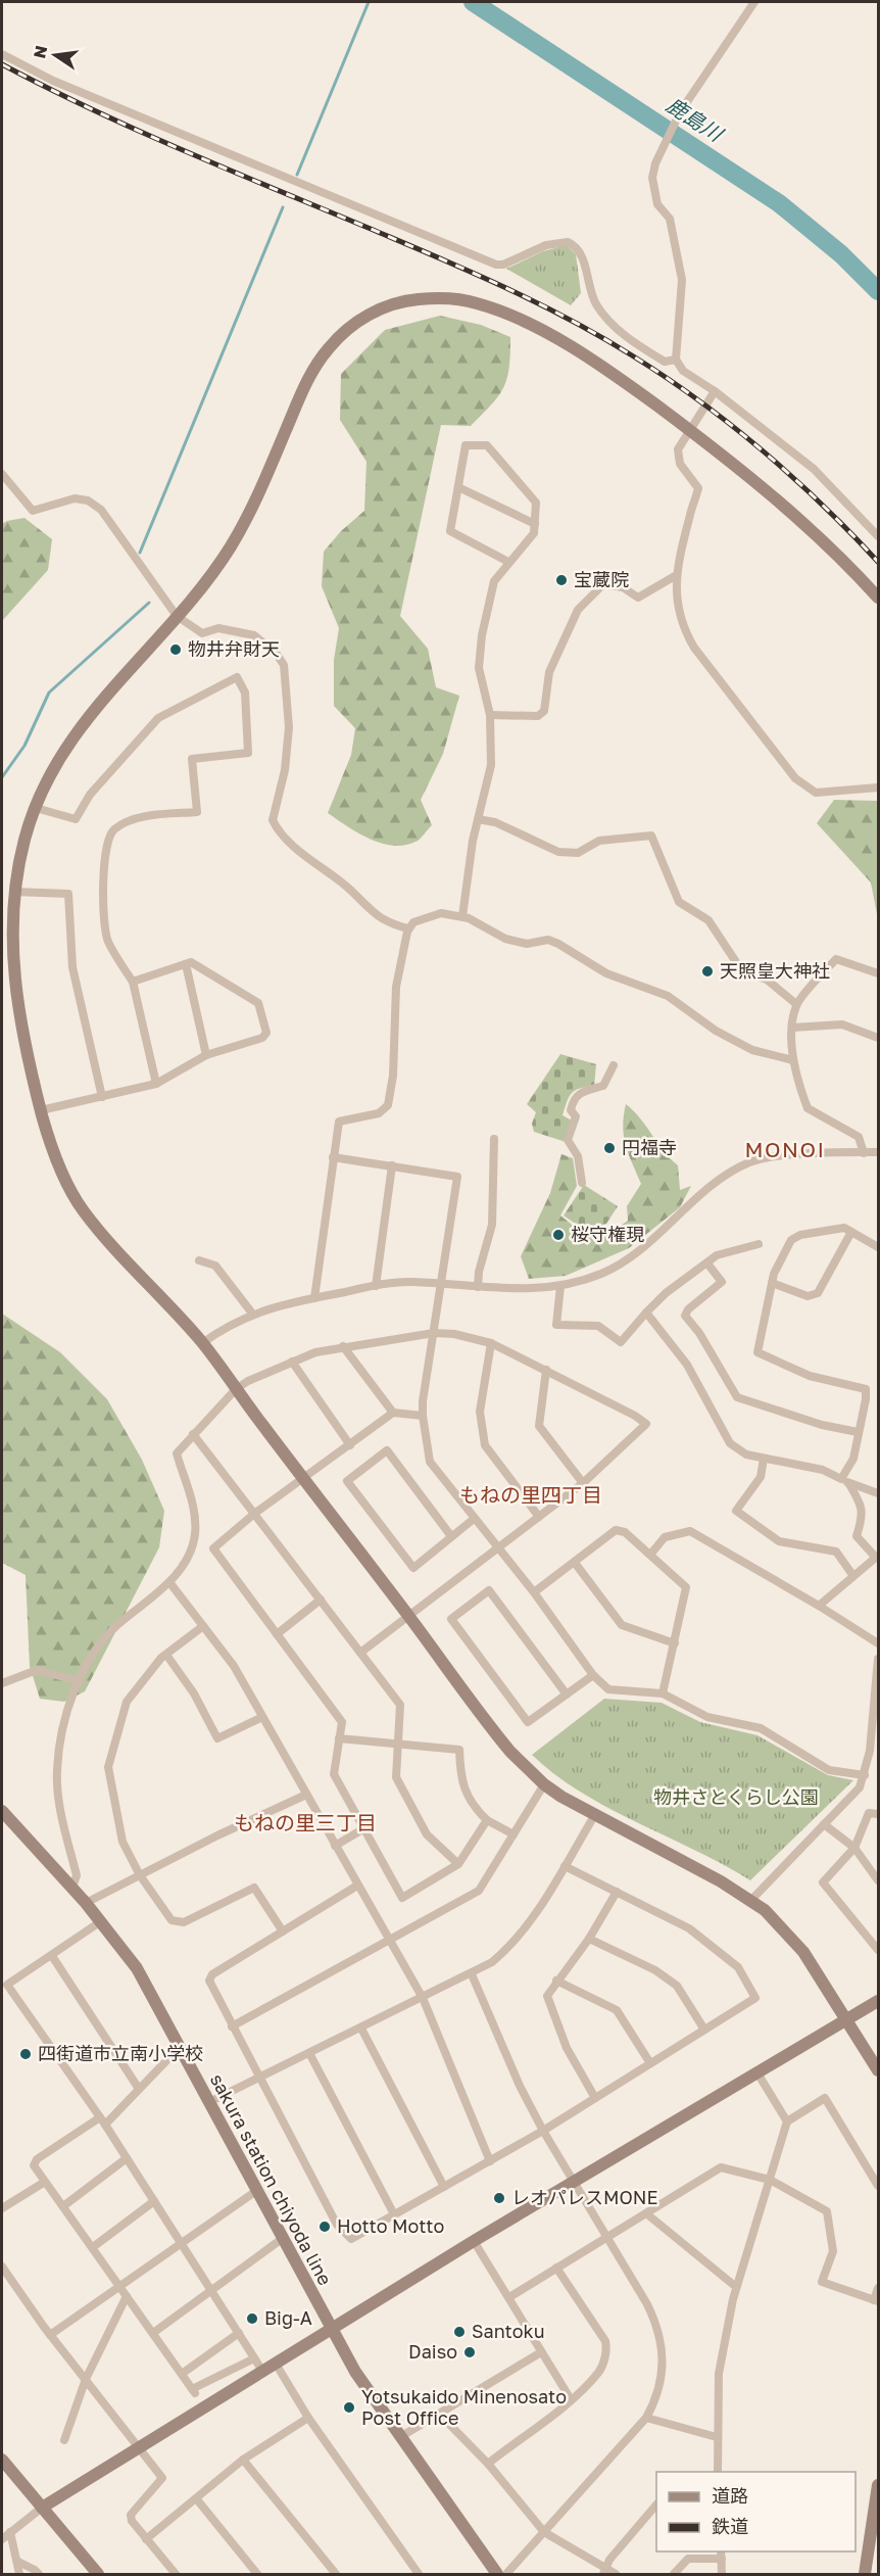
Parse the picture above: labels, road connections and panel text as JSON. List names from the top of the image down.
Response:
{
  "streets": {
    "street": ["sakura station chiyoda line"]
  },
  "districts": ["MONOI", "もねの里四丁目", "もねの里三丁目"],
  "water": ["鹿島川"],
  "parks": ["物井さとくらし公園"],
  "places": [
    "宝蔵院",
    "物井弁財天",
    "天照皇大神社",
    "円福寺",
    "桜守権現",
    "四街道市立南小学校",
    "レオパレスMONE",
    "Hotto Motto",
    "Big-A",
    "Santoku",
    "Daiso",
    "Yotsukaido Minenosato Post Office"
  ],
  "legend": ["道路", "鉄道"],
  "north": "left"
}
